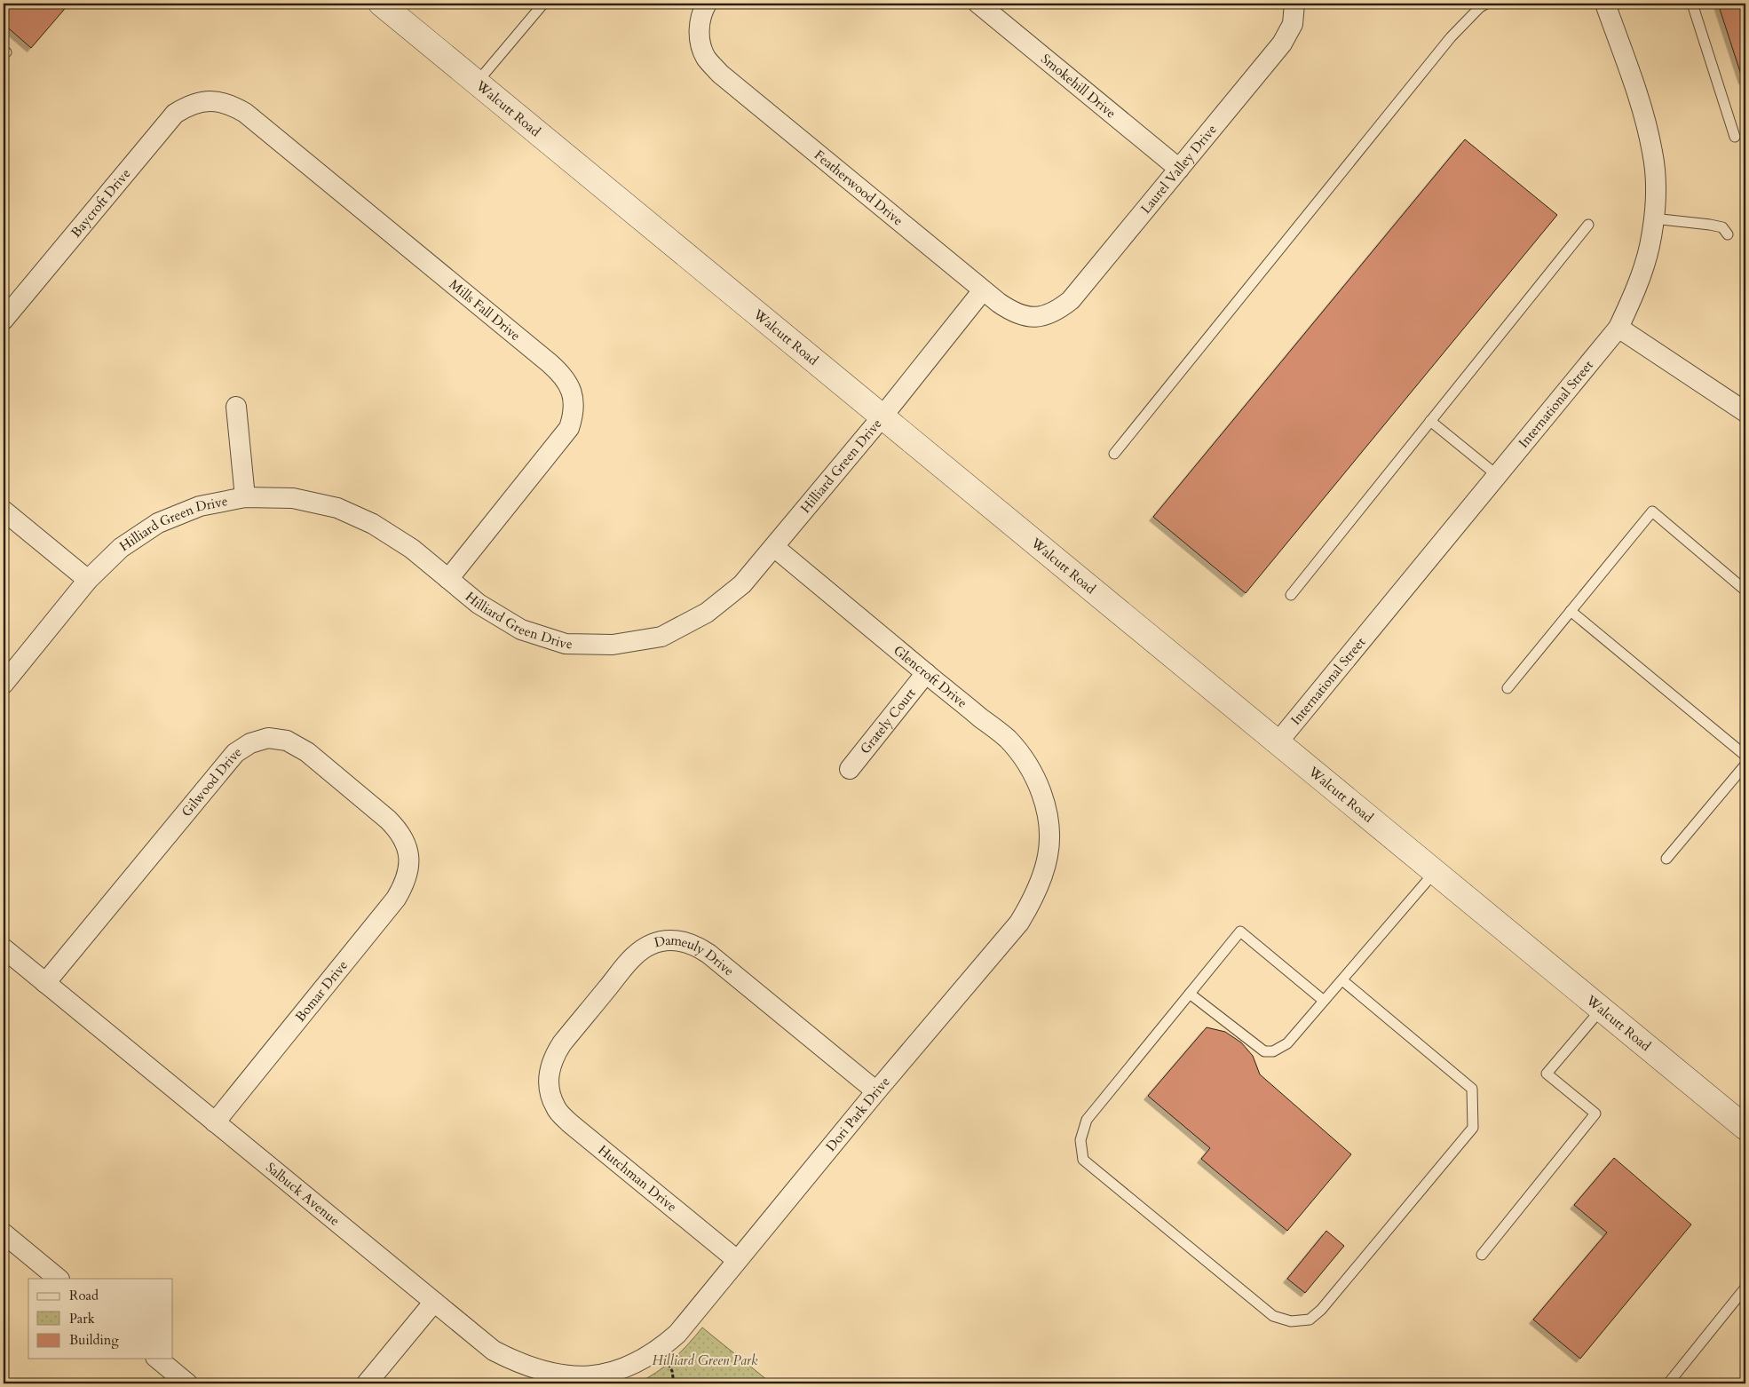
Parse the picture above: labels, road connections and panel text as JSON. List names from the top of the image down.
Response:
{
  "streets": {
    "street": [
      "Smokehill Drive",
      "Walcutt Road",
      "Laurel Valley Drive",
      "Featherwood Drive",
      "Baycroft Drive",
      "Mills Fall Drive",
      "International Street",
      "Hilliard Green Drive",
      "Glencroft Drive",
      "Grately Court",
      "Gilwood Drive",
      "Dameuly Drive",
      "Bomar Drive",
      "Dori Park Drive",
      "Hutchman Drive",
      "Salbuck Avenue"
    ]
  },
  "crossings": [
    ["Smokehill Drive", "Laurel Valley Drive"],
    ["Walcutt Road", "International Street"],
    ["Walcutt Road", "Hilliard Green Drive"],
    ["Laurel Valley Drive", "Featherwood Drive"],
    ["Featherwood Drive", "Hilliard Green Drive"],
    ["Baycroft Drive", "Mills Fall Drive"],
    ["Mills Fall Drive", "Hilliard Green Drive"],
    ["Hilliard Green Drive", "Glencroft Drive"],
    ["Glencroft Drive", "Grately Court"],
    ["Glencroft Drive", "Dori Park Drive"],
    ["Gilwood Drive", "Bomar Drive"],
    ["Gilwood Drive", "Salbuck Avenue"],
    ["Dameuly Drive", "Dori Park Drive"],
    ["Dameuly Drive", "Hutchman Drive"],
    ["Bomar Drive", "Salbuck Avenue"],
    ["Dori Park Drive", "Hutchman Drive"],
    ["Dori Park Drive", "Salbuck Avenue"]
  ],
  "parks": ["Hilliard Green Park"],
  "legend": ["Road", "Park", "Building"]
}
